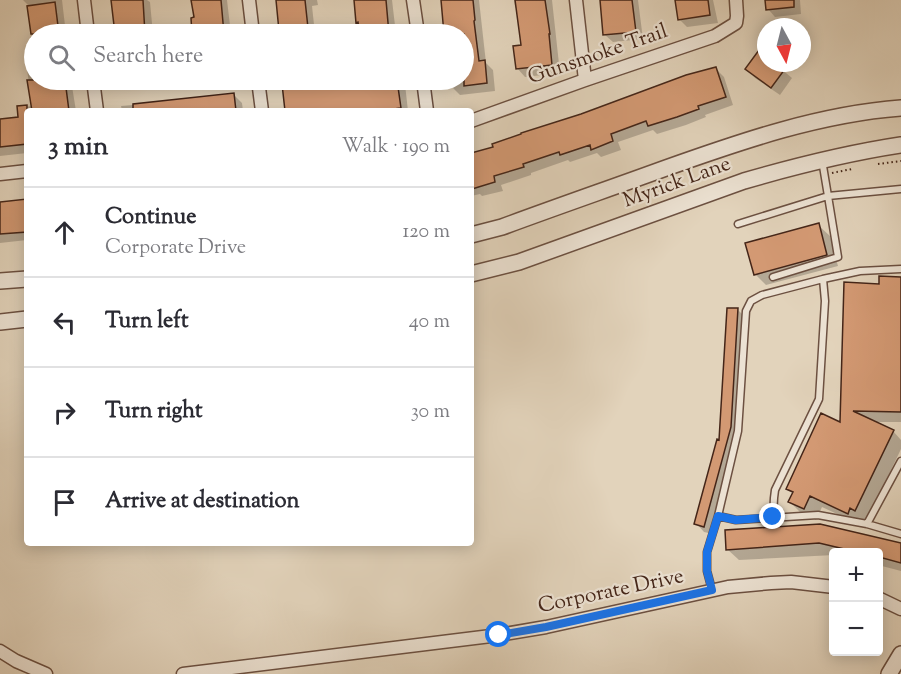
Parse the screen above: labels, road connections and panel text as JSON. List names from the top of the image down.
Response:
{
  "streets": {
    "street": ["Gunsmoke Trail", "Myrick Lane", "Corporate Drive"]
  },
  "north": "bottom",
  "page": {
    "search": "Search here",
    "heading": ["3 min", "Walk · 190 m"],
    "list": [
      ["Continue", "Corporate Drive", "120 m"],
      ["Turn left", "40 m"],
      ["Turn right", "30 m"],
      "Arrive at destination"
    ],
    "map_buttons": ["+", "−"]
  }
}
